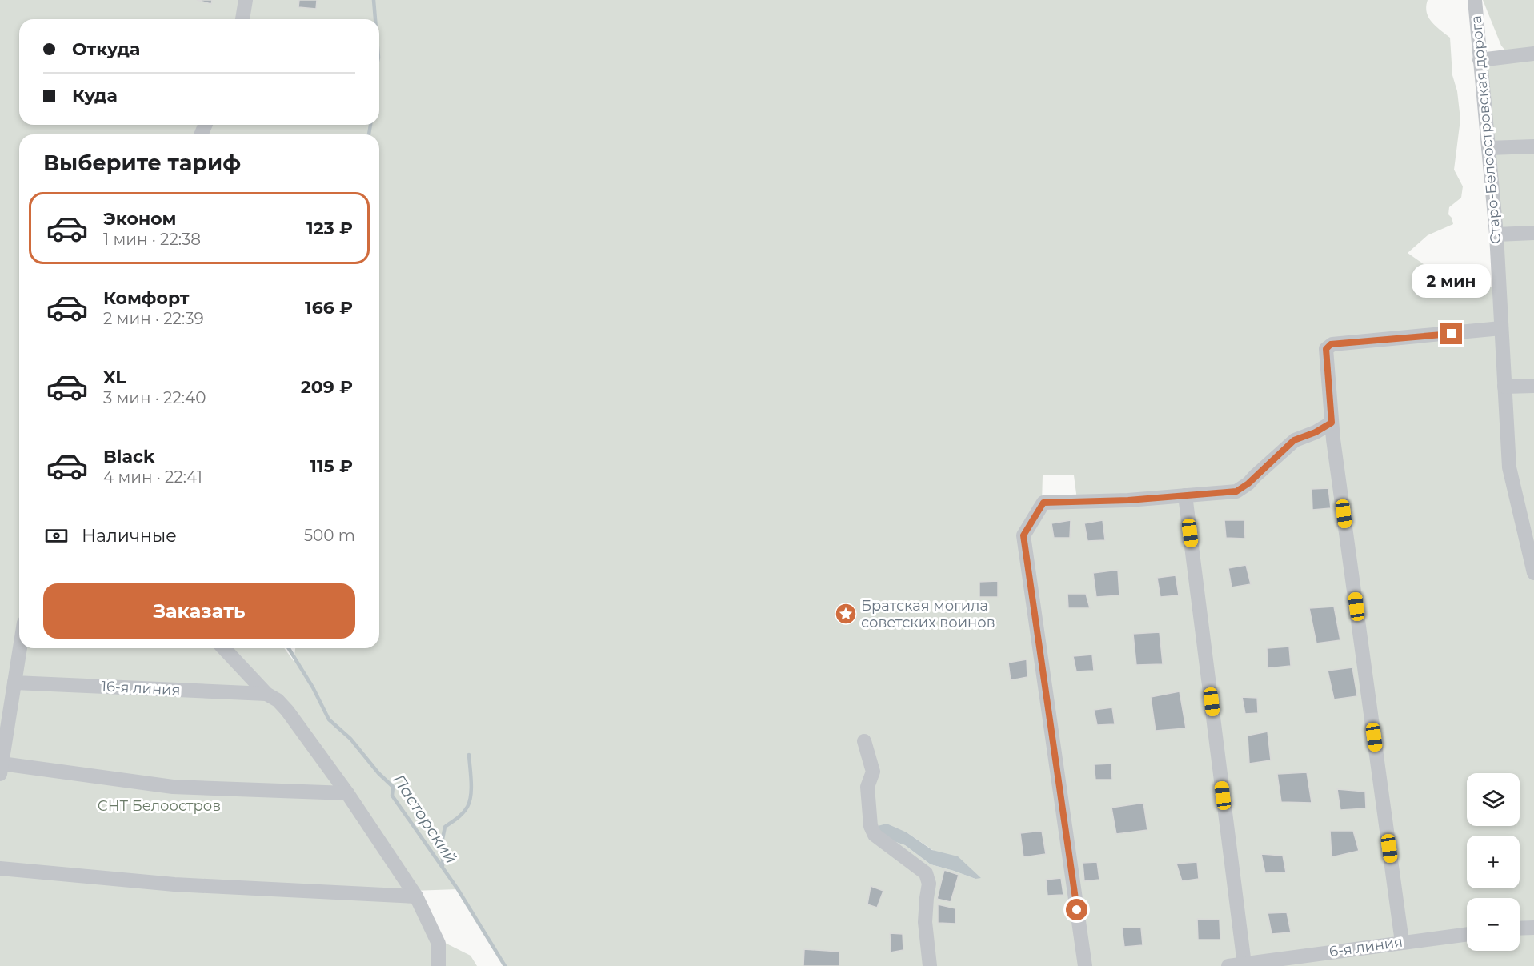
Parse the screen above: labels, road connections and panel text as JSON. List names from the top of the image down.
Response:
{
  "streets": {
    "street": ["Старо-Белоостровская дорога", "16-я линия", "6-я линия"]
  },
  "water": ["Пасторский"],
  "parks": ["СНТ Белоостров"],
  "places": {
    "place": ["Братская могила советских воинов"]
  },
  "page": {
    "banner": ["Откуда", "Куда"],
    "heading": "Выберите тариф",
    "list": [
      {
        "name": "Эконом",
        "note": "1 мин · 22:38",
        "value": "123 ₽"
      },
      {
        "name": "Комфорт",
        "note": "2 мин · 22:39",
        "value": "166 ₽"
      },
      {
        "name": "XL",
        "note": "3 мин · 22:40",
        "value": "209 ₽"
      },
      {
        "name": "Black",
        "note": "4 мин · 22:41",
        "value": "115 ₽"
      }
    ],
    "bubble": "2 мин",
    "pay": ["Наличные", "500 m"],
    "buttons": "Заказать",
    "map_buttons": ["+", "−"]
  }
}
